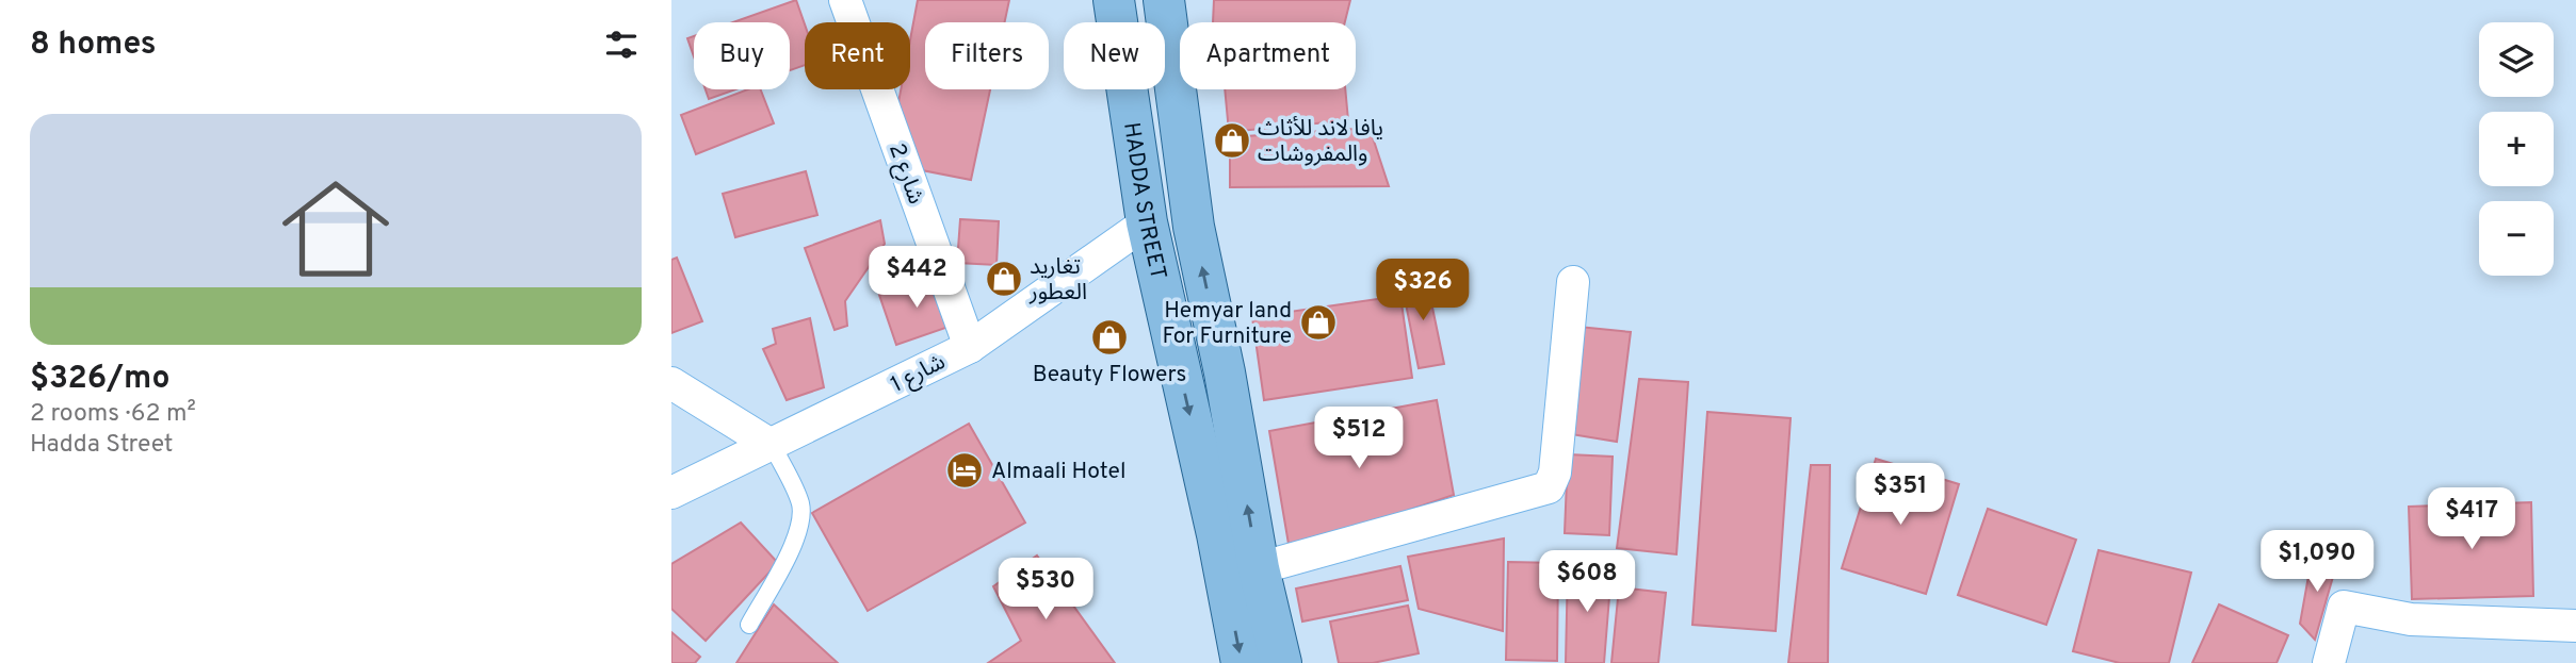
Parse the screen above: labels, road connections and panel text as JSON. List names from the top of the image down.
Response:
{
  "streets": {
    "main road": ["HADDA STREET"],
    "street": ["شارع 2", "شارع 1"]
  },
  "crossings": [
    ["شارع 2", "شارع 1"],
    ["HADDA STREET", "شارع 1"]
  ],
  "places": {
    "shop": [
      "يافا لاند للأثاث والمفروشات",
      "تغاريد العطور",
      "Hemyar land For Furniture",
      "Beauty Flowers"
    ],
    "hotel": ["Almaali Hotel"]
  },
  "page": {
    "heading": "8 homes",
    "map_buttons": ["+", "−"],
    "chip": [
      "Buy",
      "Rent",
      "Filters",
      "New",
      "Apartment"
    ],
    "list": [
      {
        "name": "$326/mo",
        "note": "2 rooms · 62 m² · Hadda Street"
      }
    ],
    "price": [
      "$442",
      "$326",
      "$512",
      "$351",
      "$417",
      "$1,090",
      "$608",
      "$530"
    ]
  }
}
